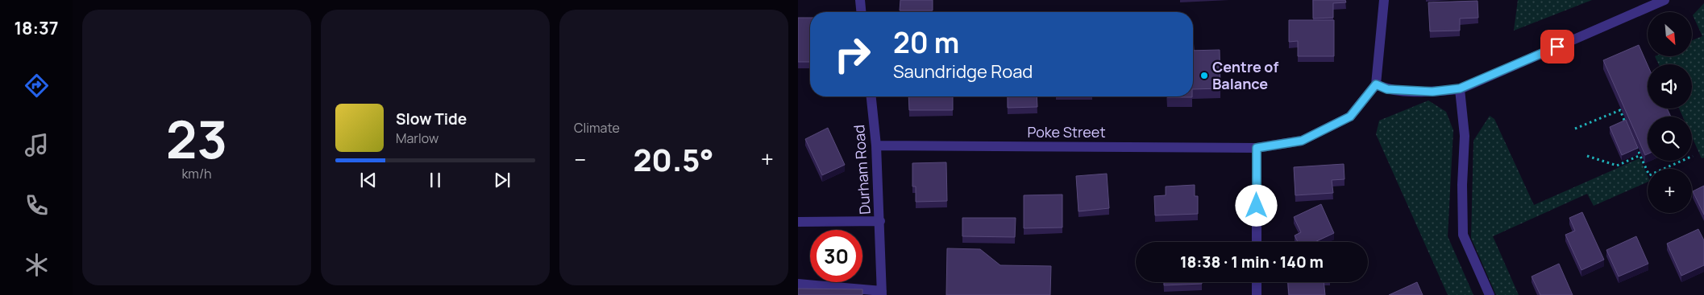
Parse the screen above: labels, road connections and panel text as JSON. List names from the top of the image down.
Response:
{
  "streets": {
    "street": ["Poke Street", "Durham Road"]
  },
  "crossings": [
    ["Poke Street", "Durham Road"]
  ],
  "places": ["Centre of Balance"],
  "north": "bottom right",
  "page": {
    "tabs": "18:37",
    "tile": [
      ["23", "km/h"],
      "Climate"
    ],
    "map_buttons": "+",
    "turn": ["20 m", "Saundridge Road"],
    "song": ["Slow Tide", "Marlow"],
    "heat": ["−", "20.5°", "+"],
    "limit": "30",
    "trip": "18:38 · 1 min · 140 m"
  }
}
